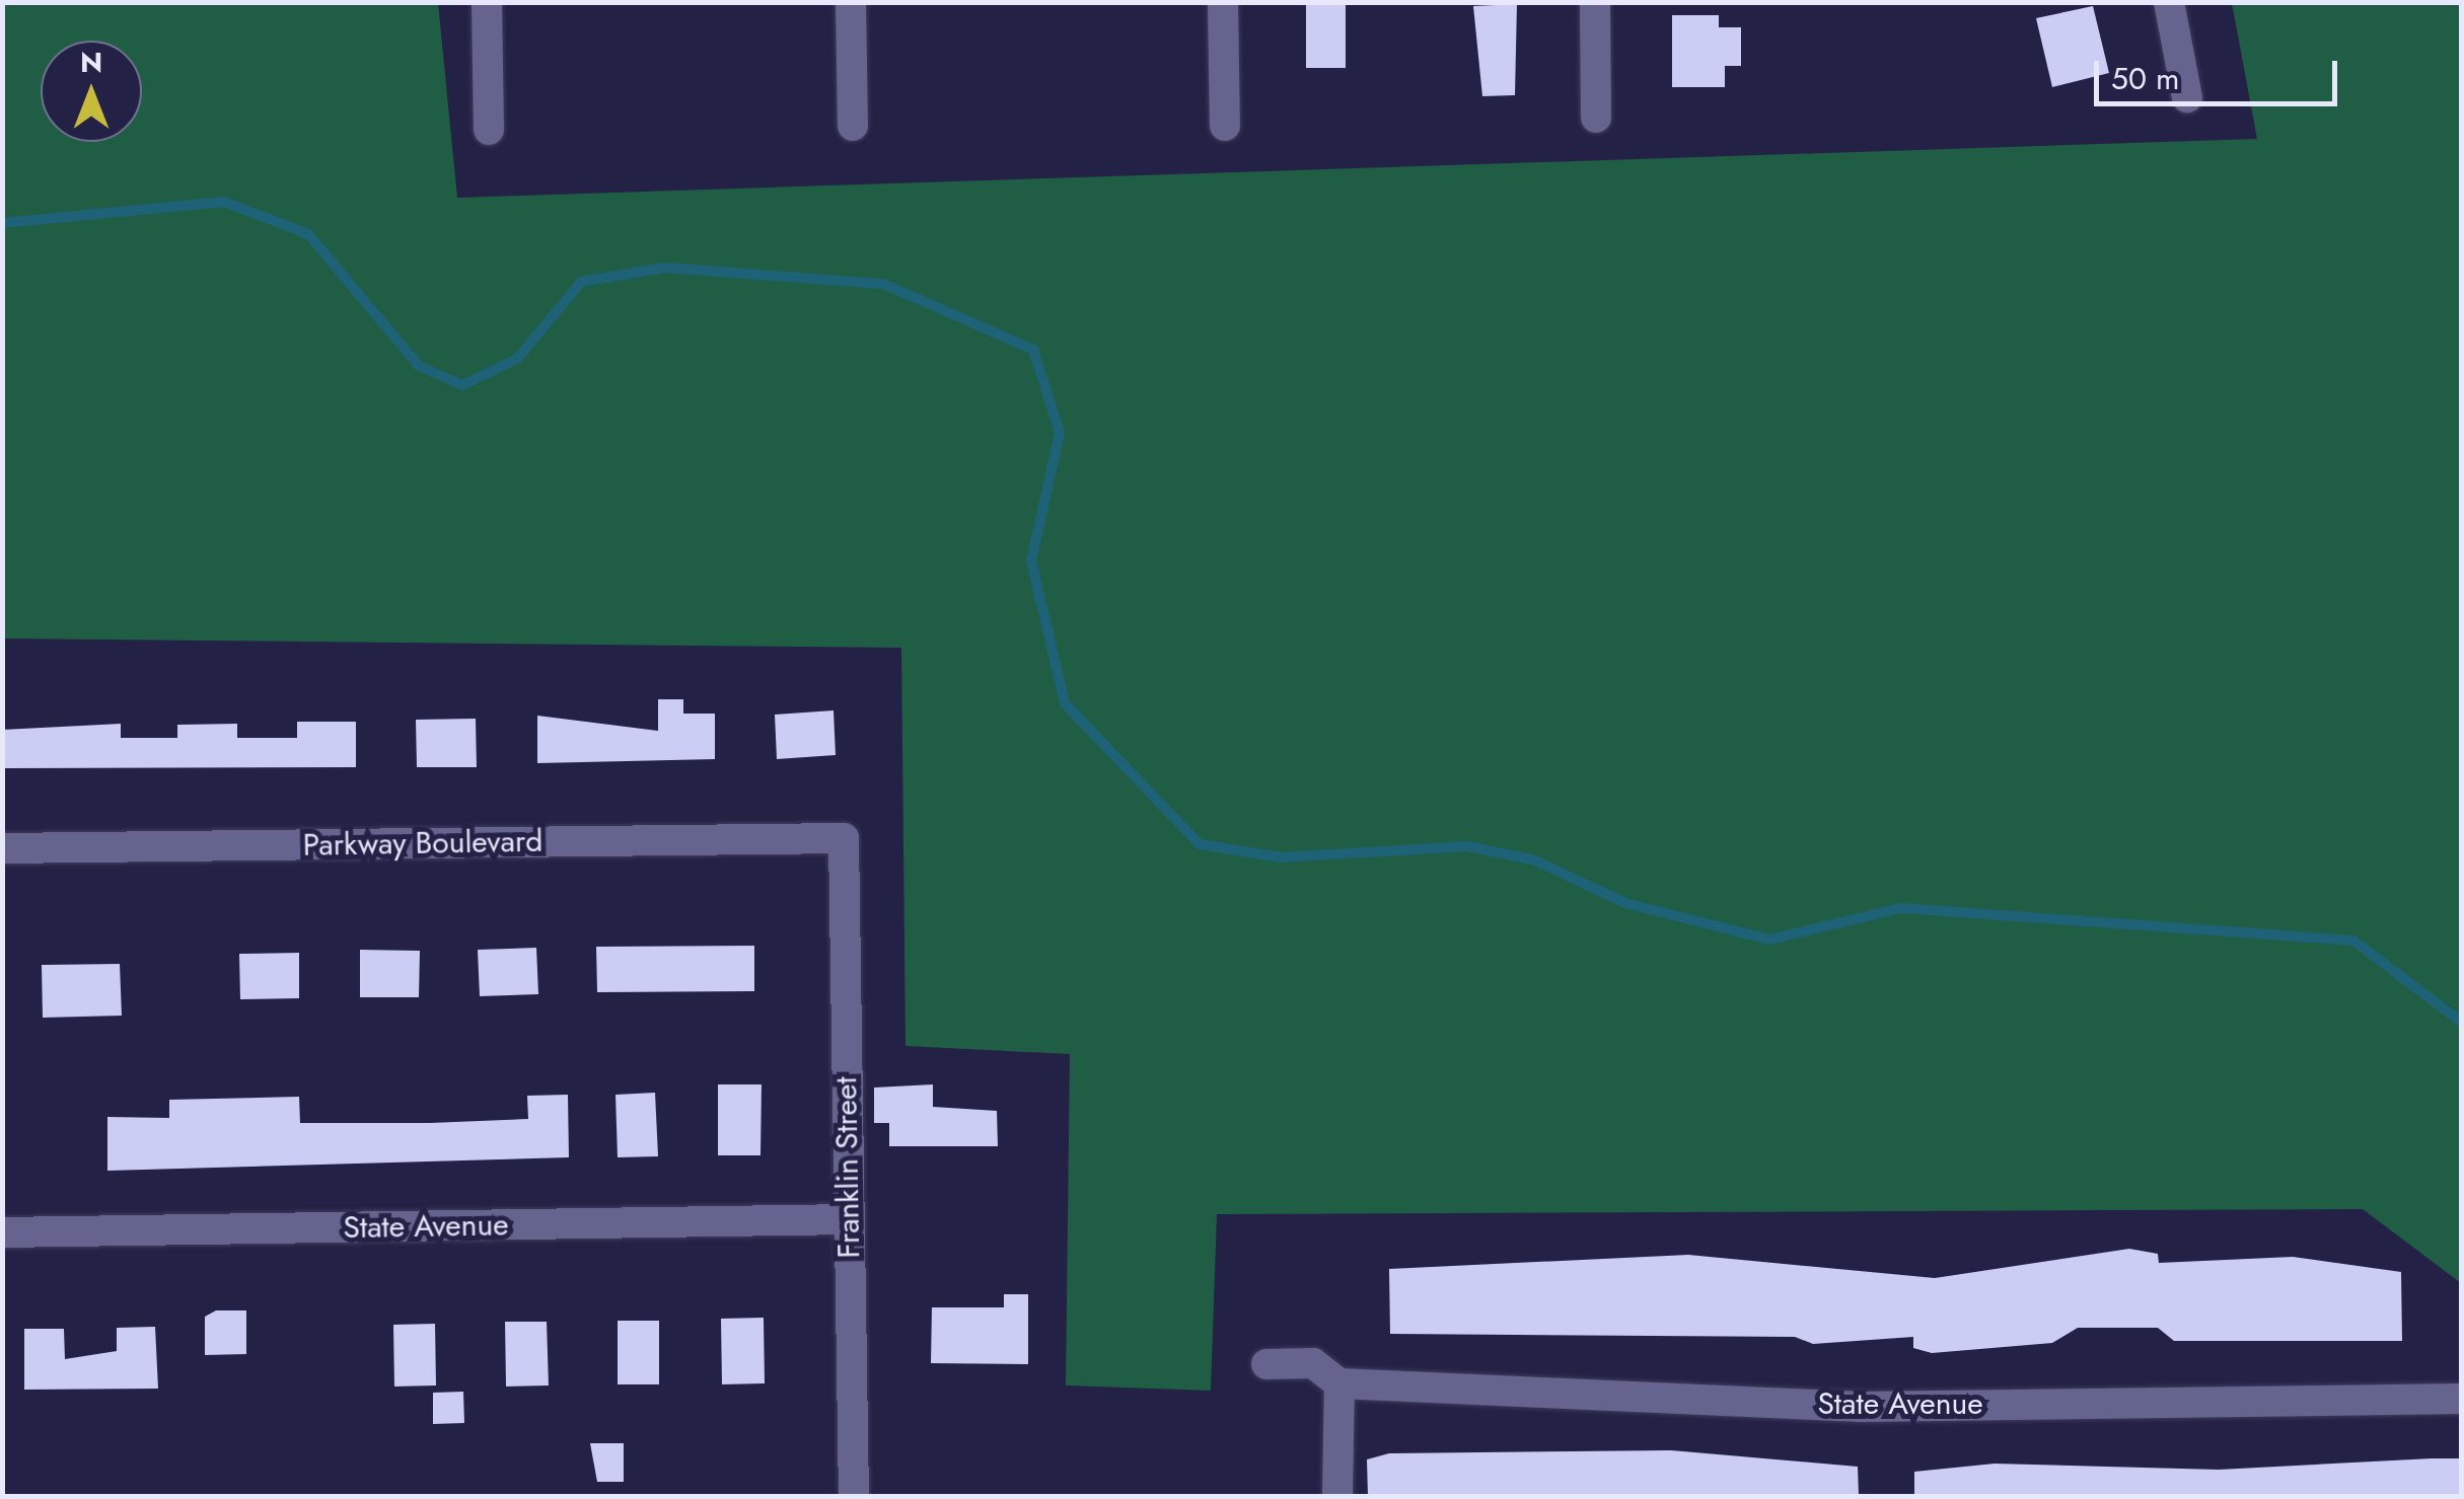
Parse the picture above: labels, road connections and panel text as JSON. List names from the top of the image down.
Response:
{
  "streets": {
    "street": ["Parkway Boulevard", "Franklin Street", "State Avenue"]
  },
  "crossings": [
    ["Parkway Boulevard", "Franklin Street"],
    ["Franklin Street", "State Avenue"]
  ],
  "scale_bar": "50 m",
  "north": "top"
}
